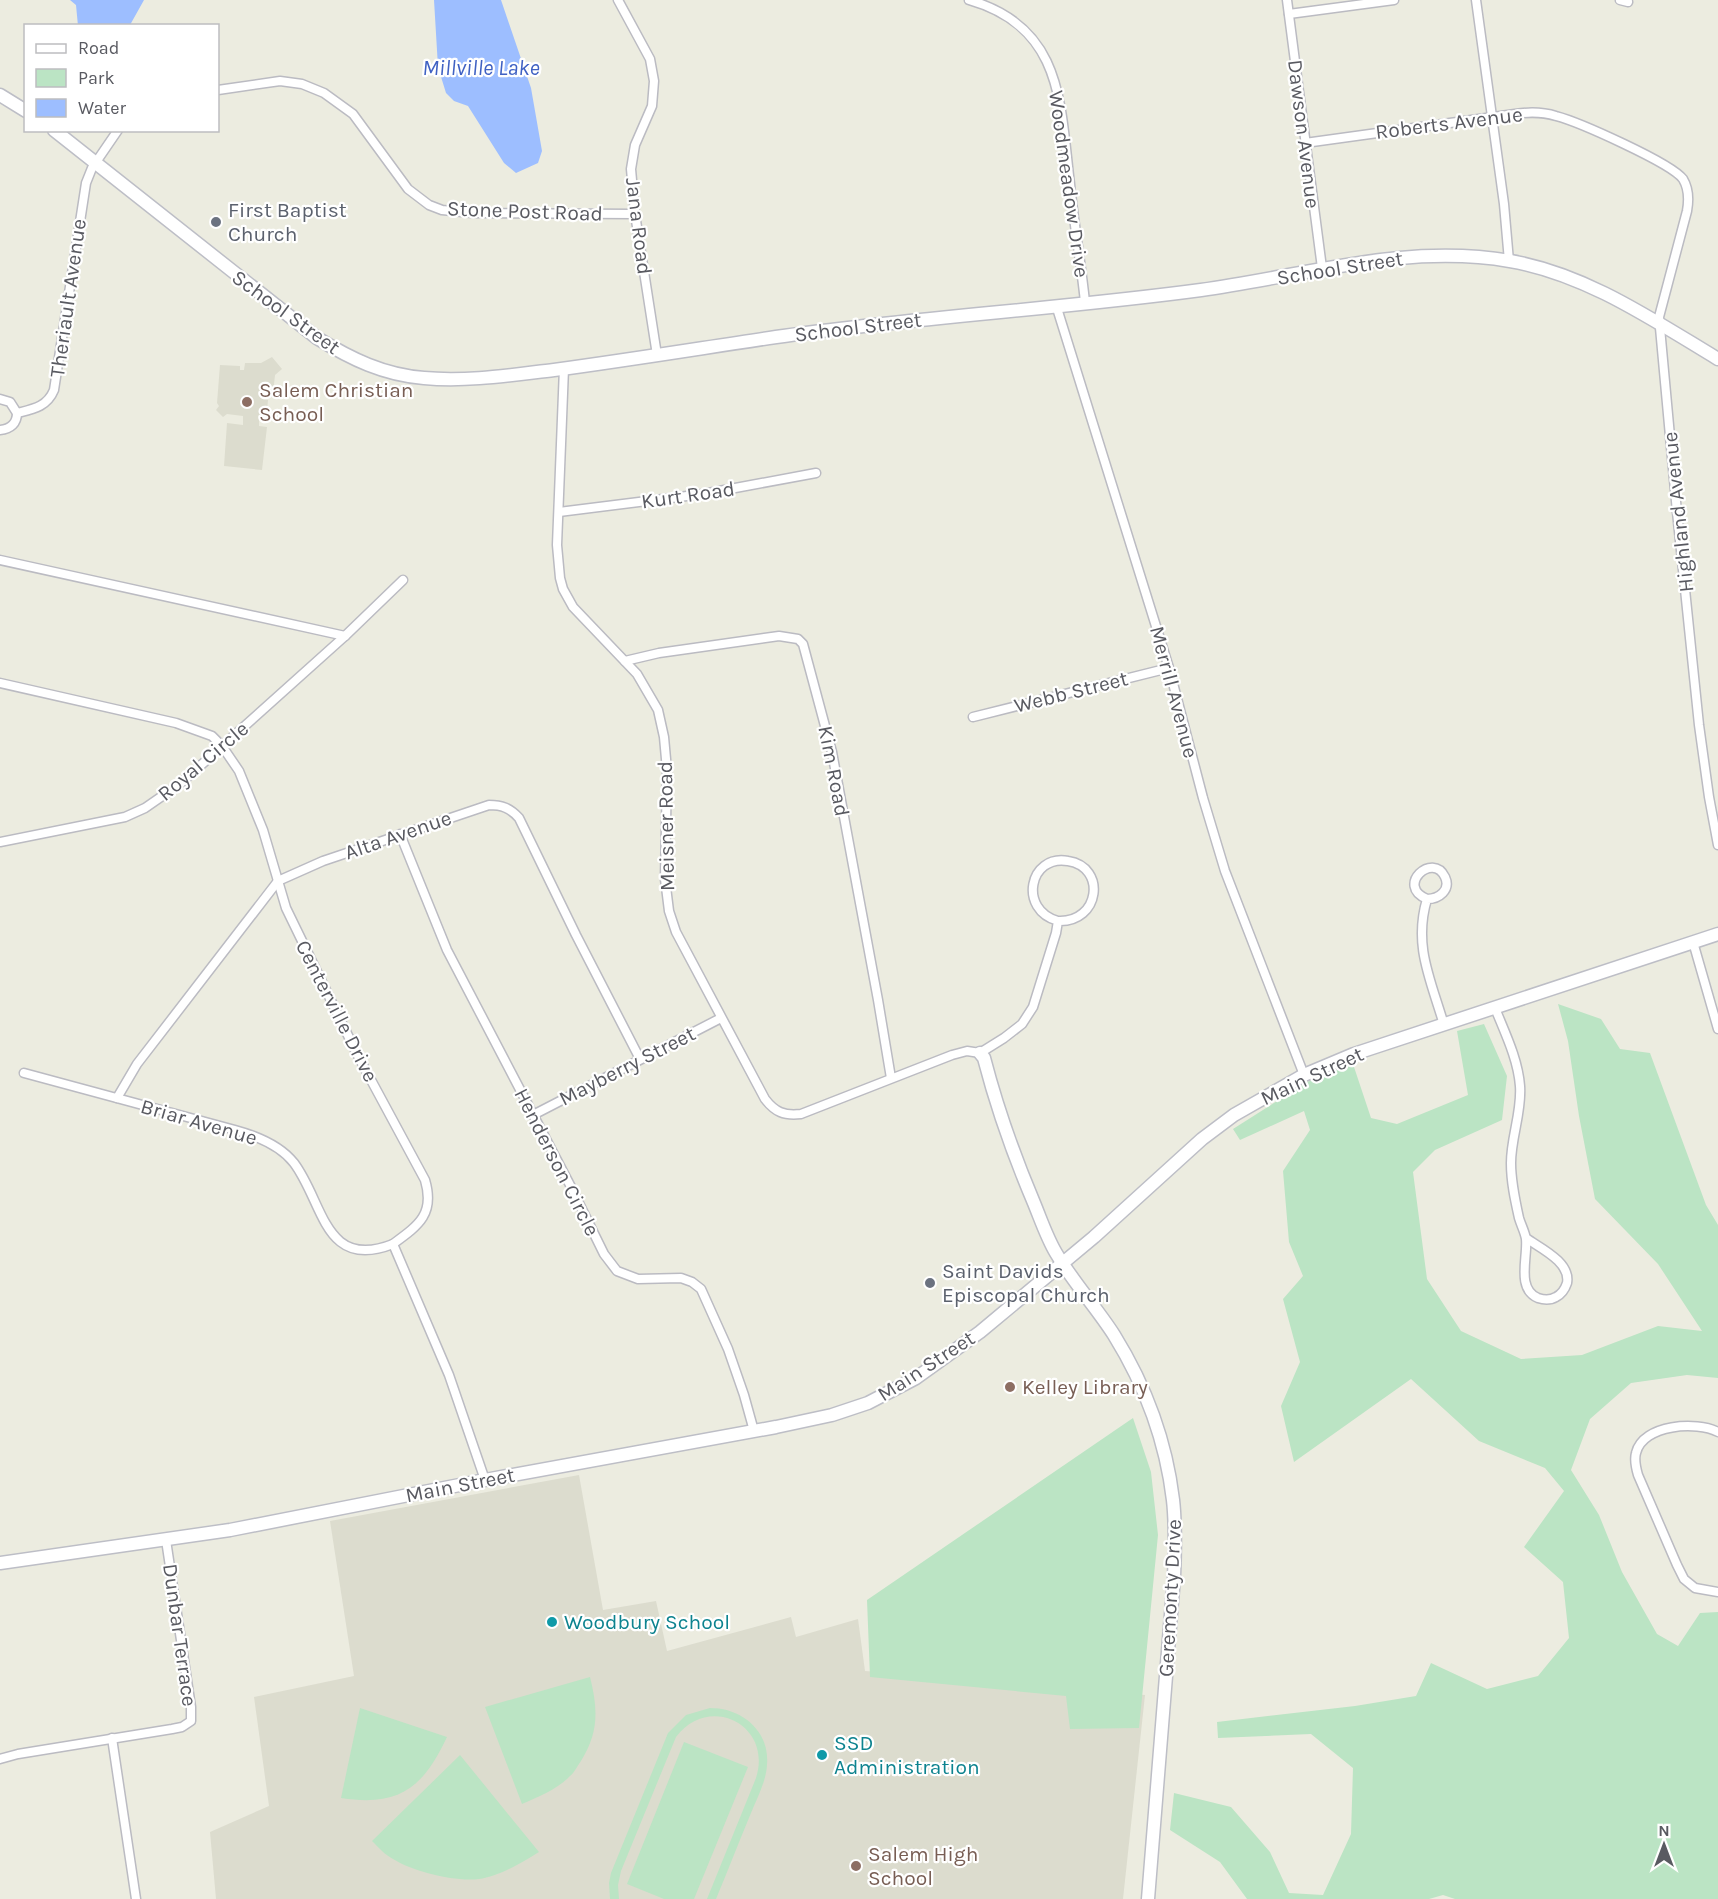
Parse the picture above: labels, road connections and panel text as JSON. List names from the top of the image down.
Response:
{
  "streets": {
    "street": [
      "Roberts Avenue",
      "Dawson Avenue",
      "Woodmeadow Drive",
      "Stone Post Road",
      "Jana Road",
      "School Street",
      "Theriault Avenue",
      "Kurt Road",
      "Highland Avenue",
      "Webb Street",
      "Merrill Avenue",
      "Royal Circle",
      "Kim Road",
      "Meisner Road",
      "Alta Avenue",
      "Centerville Drive",
      "Mayberry Street",
      "Main Street",
      "Briar Avenue",
      "Henderson Circle",
      "Geremonty Drive",
      "Dunbar Terrace"
    ]
  },
  "crossings": [
    ["Roberts Avenue", "Dawson Avenue"],
    ["Roberts Avenue", "Highland Avenue"],
    ["Dawson Avenue", "School Street"],
    ["Woodmeadow Drive", "School Street"],
    ["Stone Post Road", "Jana Road"],
    ["Jana Road", "School Street"],
    ["School Street", "Theriault Avenue"],
    ["School Street", "Highland Avenue"],
    ["School Street", "Merrill Avenue"],
    ["School Street", "Meisner Road"],
    ["Kurt Road", "Meisner Road"],
    ["Webb Street", "Merrill Avenue"],
    ["Merrill Avenue", "Main Street"],
    ["Royal Circle", "Centerville Drive"],
    ["Kim Road", "Meisner Road"],
    ["Meisner Road", "Mayberry Street"],
    ["Meisner Road", "Geremonty Drive"],
    ["Alta Avenue", "Centerville Drive"],
    ["Alta Avenue", "Mayberry Street"],
    ["Alta Avenue", "Briar Avenue"],
    ["Alta Avenue", "Henderson Circle"],
    ["Centerville Drive", "Briar Avenue"],
    ["Mayberry Street", "Henderson Circle"],
    ["Main Street", "Henderson Circle"],
    ["Main Street", "Geremonty Drive"],
    ["Main Street", "Dunbar Terrace"]
  ],
  "water": ["Millville Lake"],
  "places": [
    "First Baptist Church",
    "Salem Christian School",
    "Saint Davids Episcopal Church",
    "Kelley Library",
    "Woodbury School",
    "SSD Administration",
    "Salem High School"
  ],
  "legend": ["Road", "Park", "Water"],
  "north": "top"
}
